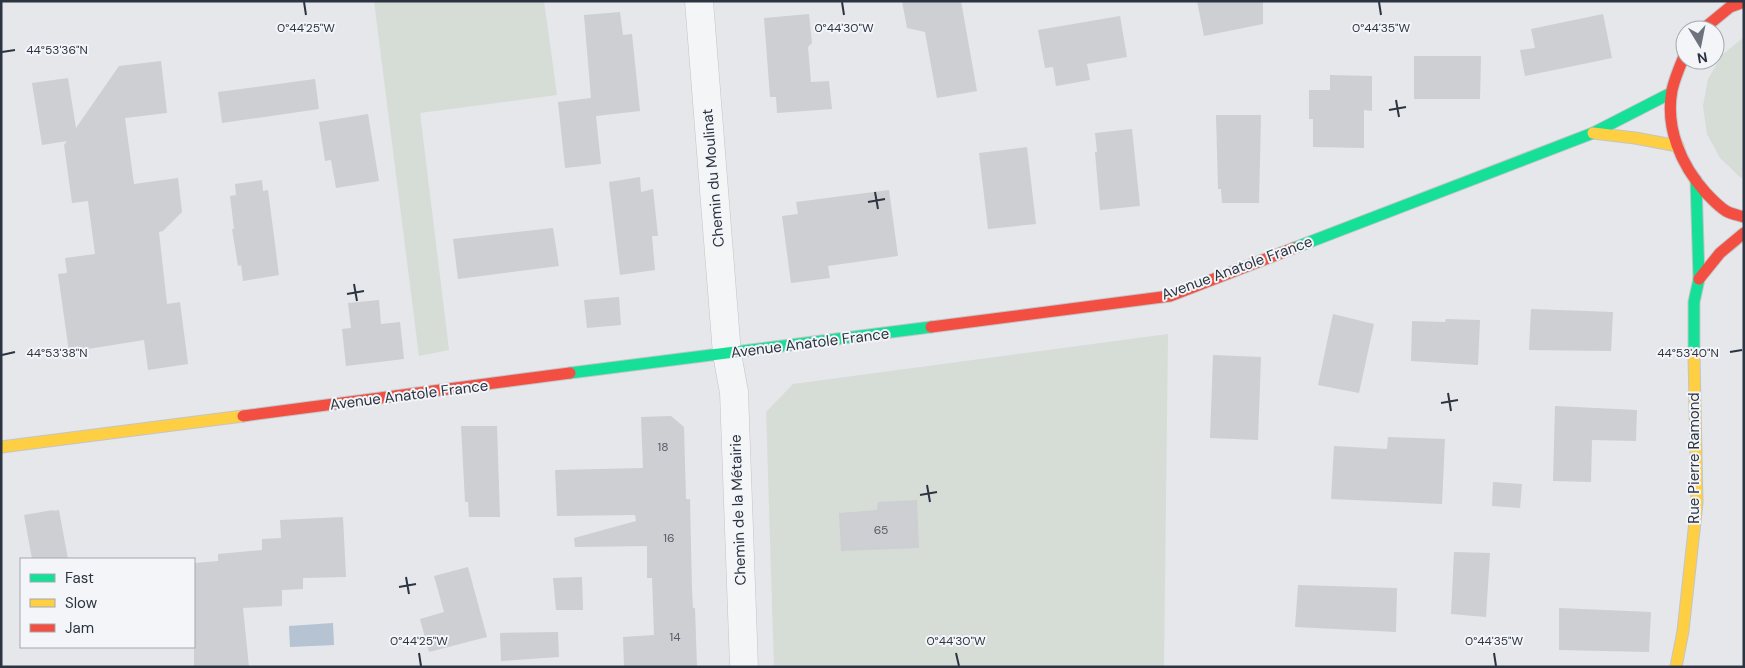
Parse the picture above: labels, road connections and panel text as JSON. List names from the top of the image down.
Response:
{
  "streets": {
    "street": [
      "Chemin du Moulinat",
      "Avenue Anatole France",
      "Rue Pierre Ramond",
      "Chemin de la Métairie"
    ]
  },
  "crossings": [
    ["Chemin du Moulinat", "Avenue Anatole France"],
    ["Chemin du Moulinat", "Chemin de la Métairie"],
    ["Avenue Anatole France", "Chemin de la Métairie"]
  ],
  "house_numbers": [
    "18",
    "65",
    "16",
    "14"
  ],
  "legend": ["Fast", "Slow", "Jam"],
  "north": "bottom",
  "coordinates": [
    "0°44'25\"W",
    "0°44'30\"W",
    "0°44'35\"W",
    "44°53'36\"N",
    "44°53'40\"N",
    "44°53'38\"N"
  ]
}
